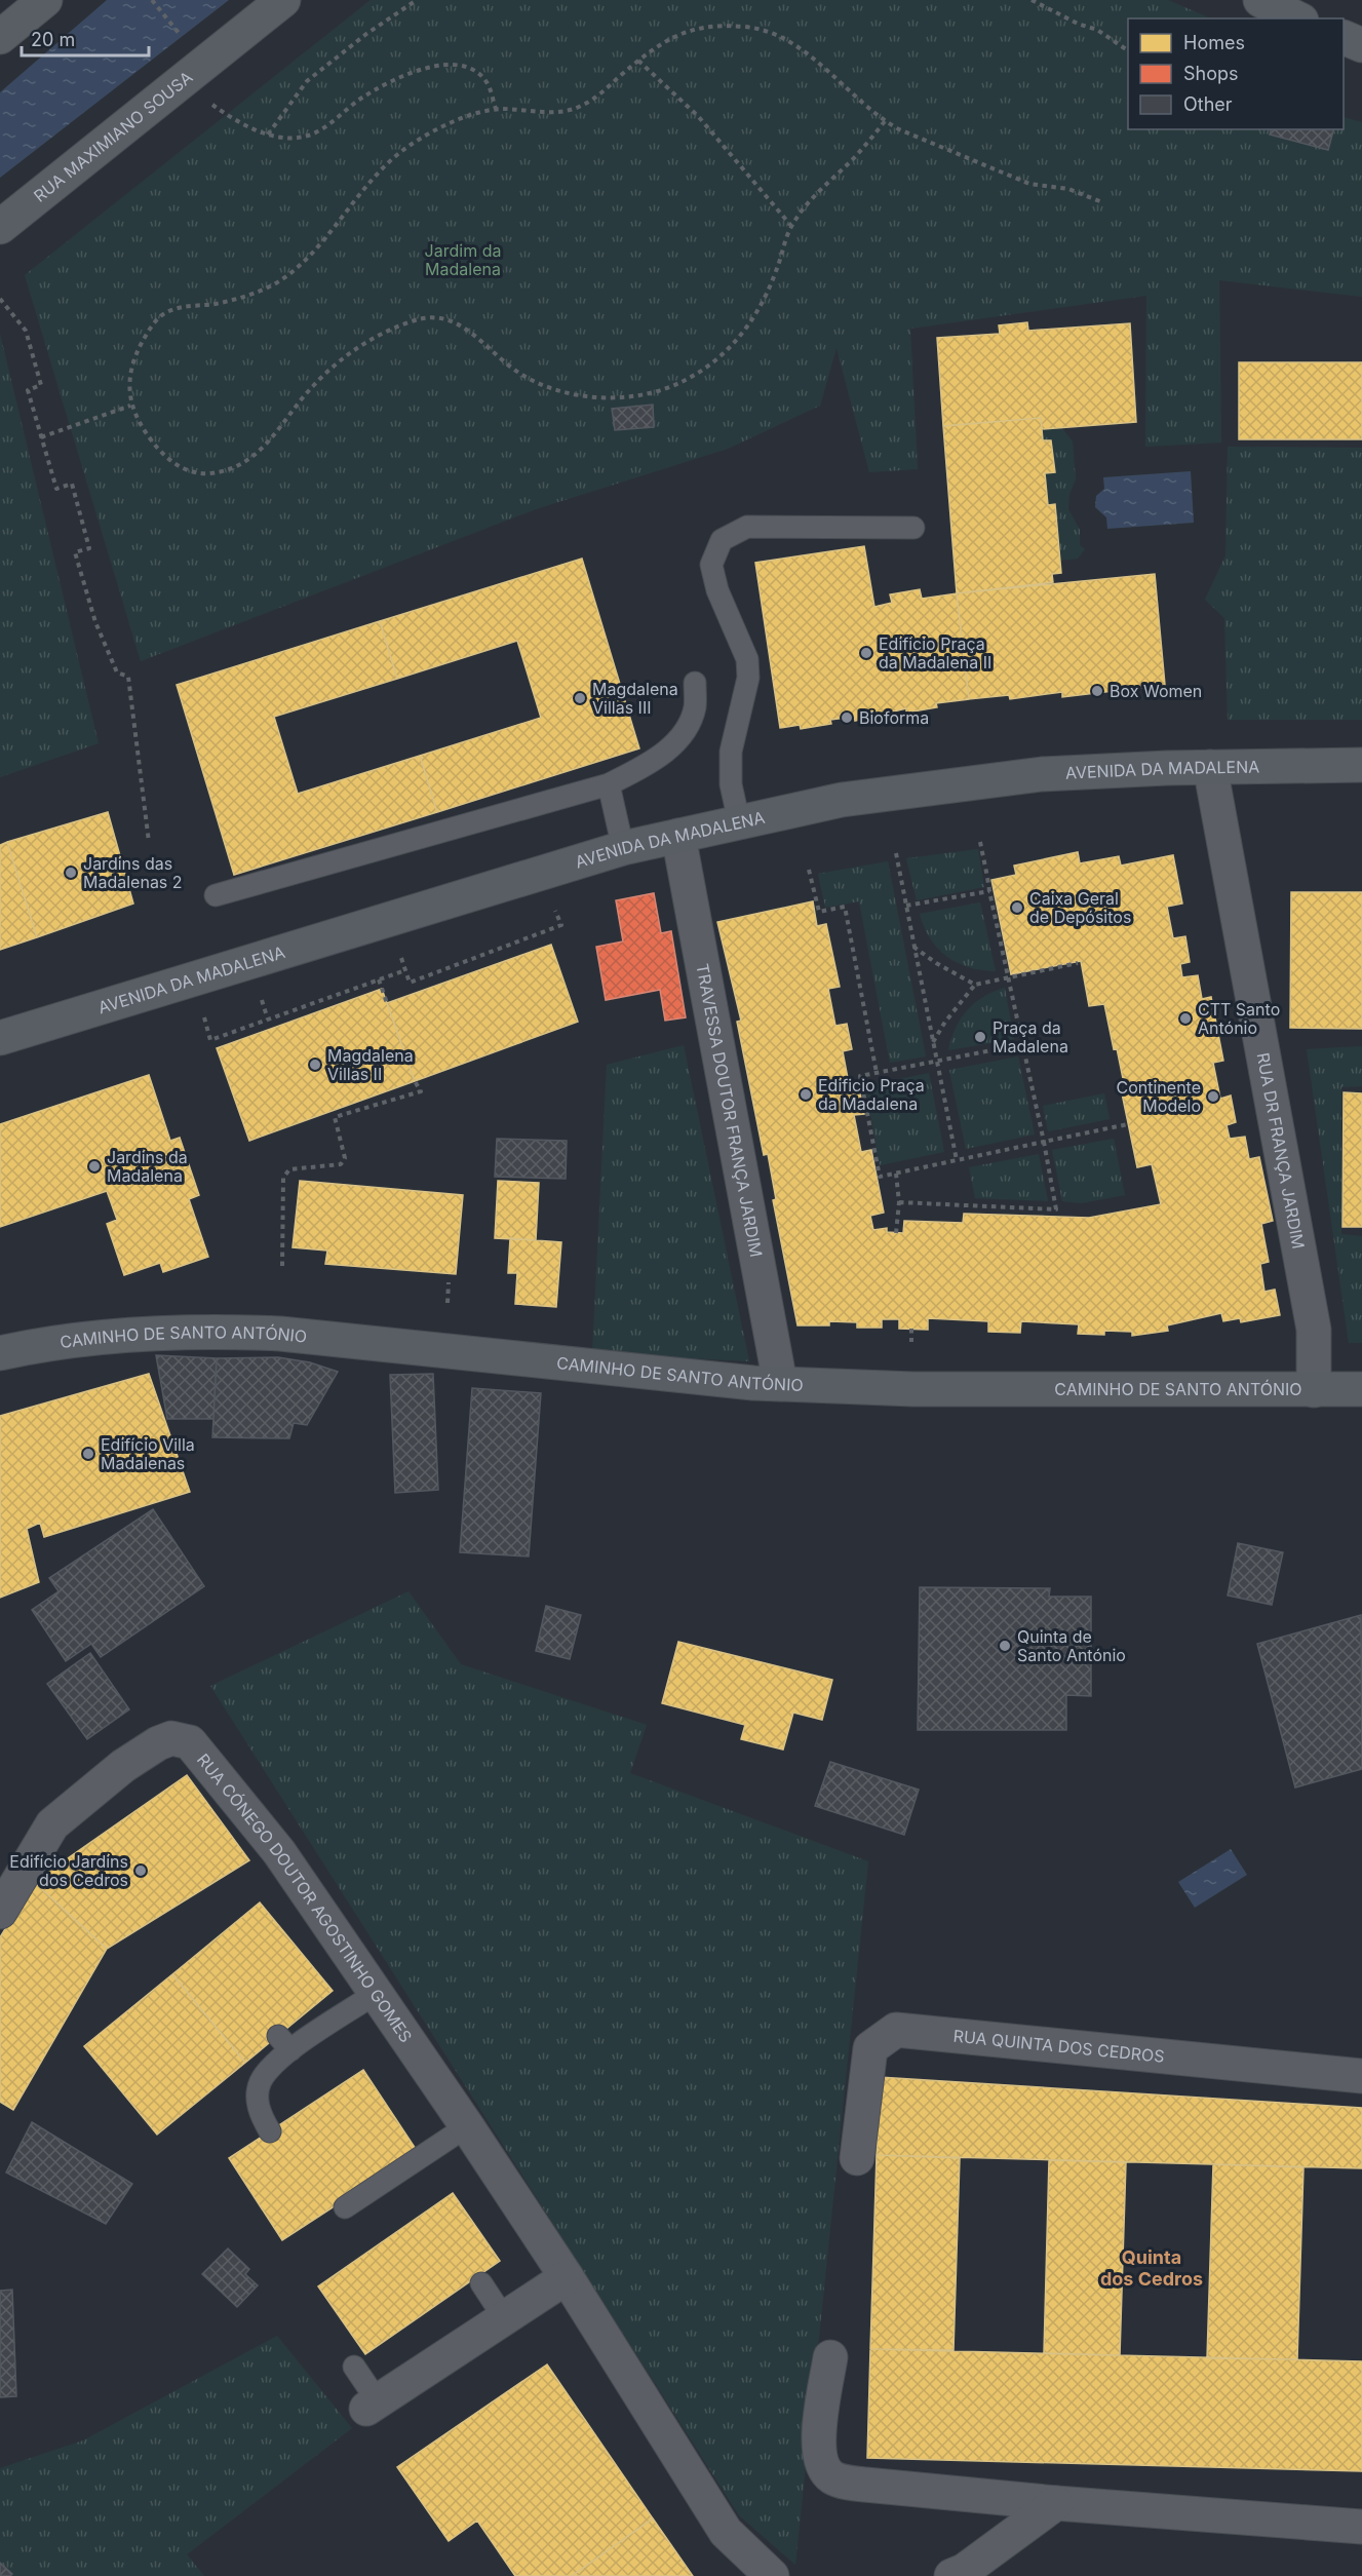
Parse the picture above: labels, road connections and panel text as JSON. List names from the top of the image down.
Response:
{
  "streets": {
    "street": [
      "RUA MAXIMIANO SOUSA",
      "AVENIDA DA MADALENA",
      "TRAVESSA DOUTOR FRANÇA JARDIM",
      "RUA DR FRANÇA JARDIM",
      "CAMINHO DE SANTO ANTÓNIO",
      "RUA CÓNEGO DOUTOR AGOSTINHO GOMES",
      "RUA QUINTA DOS CEDROS"
    ]
  },
  "crossings": [
    ["AVENIDA DA MADALENA", "TRAVESSA DOUTOR FRANÇA JARDIM"],
    ["AVENIDA DA MADALENA", "RUA DR FRANÇA JARDIM"],
    ["TRAVESSA DOUTOR FRANÇA JARDIM", "CAMINHO DE SANTO ANTÓNIO"],
    ["RUA DR FRANÇA JARDIM", "CAMINHO DE SANTO ANTÓNIO"]
  ],
  "districts": ["Quinta dos Cedros"],
  "parks": ["Jardim da Madalena"],
  "places": [
    "Edificio Praça da Madalena II",
    "Box Women",
    "Magdalena Villas III",
    "Bioforma",
    "Jardins das Madalenas 2",
    "Caixa Geral de Depósitos",
    "CTT Santo António",
    "Praça da Madalena",
    "Magdalena Villas II",
    "Edificio Praça da Madalena",
    "Continente Modelo",
    "Jardins da Madalena",
    "Edifício Villa Madalenas",
    "Quinta de Santo António",
    "Edifício Jardins dos Cedros"
  ],
  "legend": ["Homes", "Shops", "Other"],
  "scale_bar": "20 m"
}
